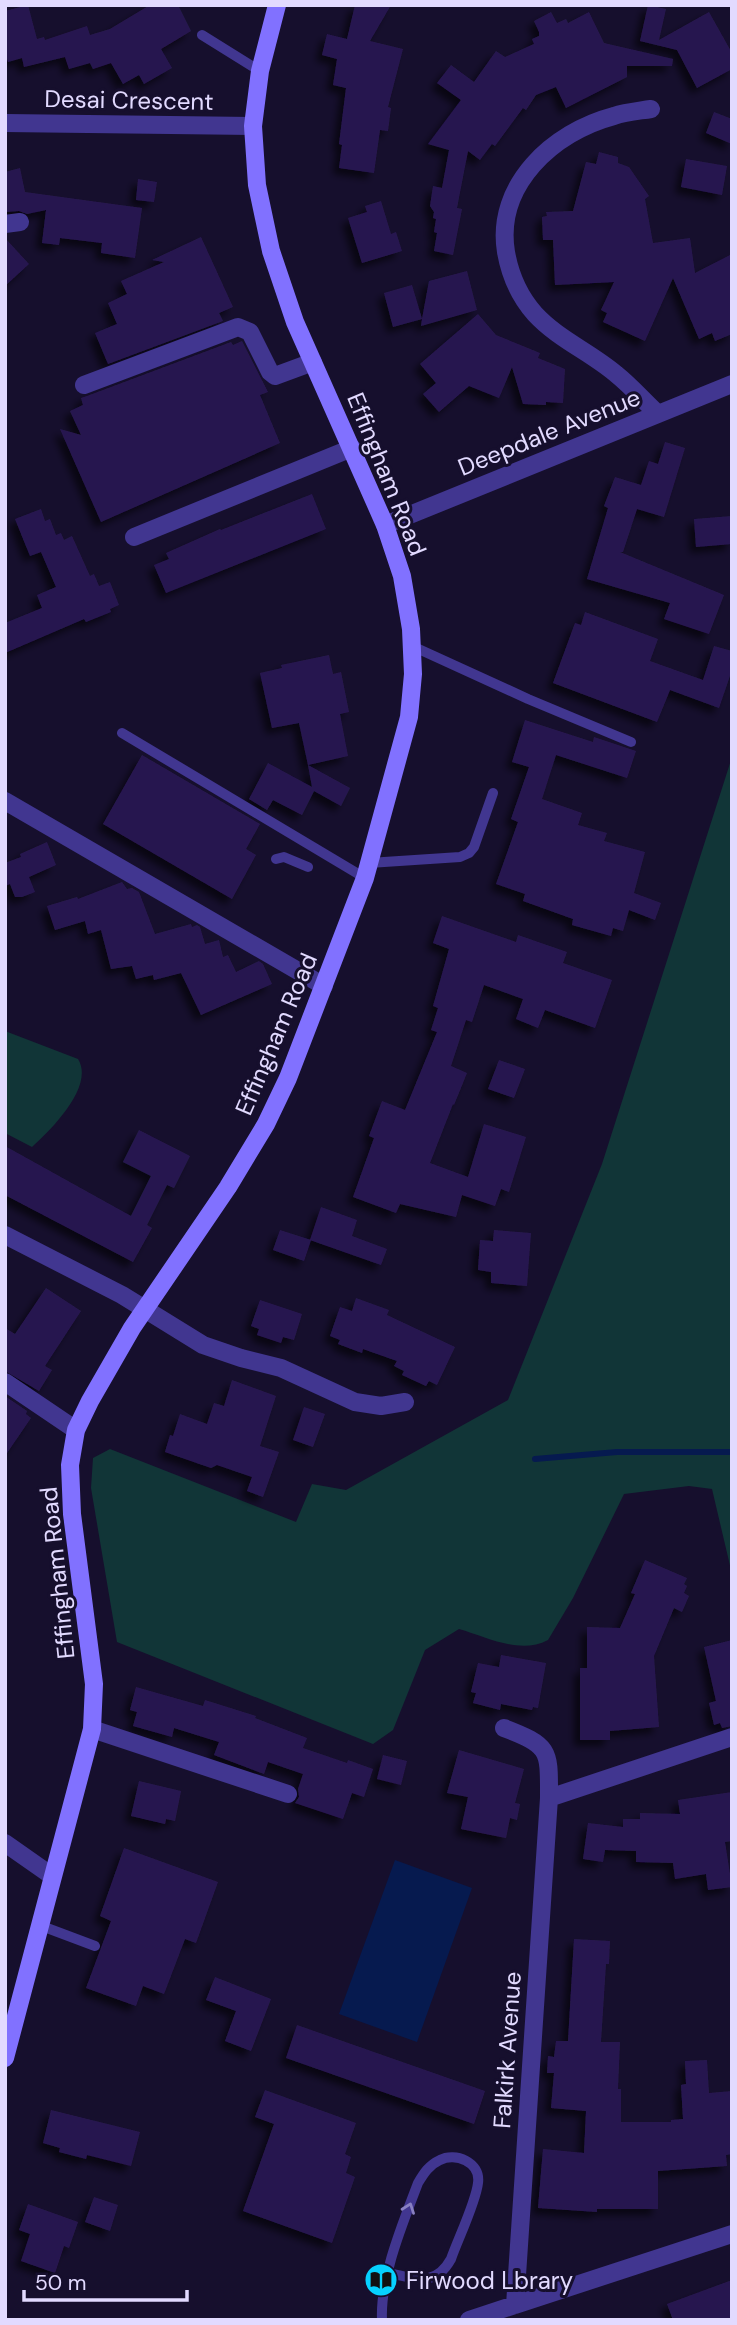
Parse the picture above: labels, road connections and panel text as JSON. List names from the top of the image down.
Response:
{
  "streets": {
    "street": [
      "Desai Crescent",
      "Deepdale Avenue",
      "Effingham Road",
      "Falkirk Avenue"
    ]
  },
  "crossings": [
    ["Desai Crescent", "Effingham Road"],
    ["Deepdale Avenue", "Effingham Road"]
  ],
  "places": {
    "library": ["Firwood Lbrary"]
  },
  "scale_bar": "50 m"
}
